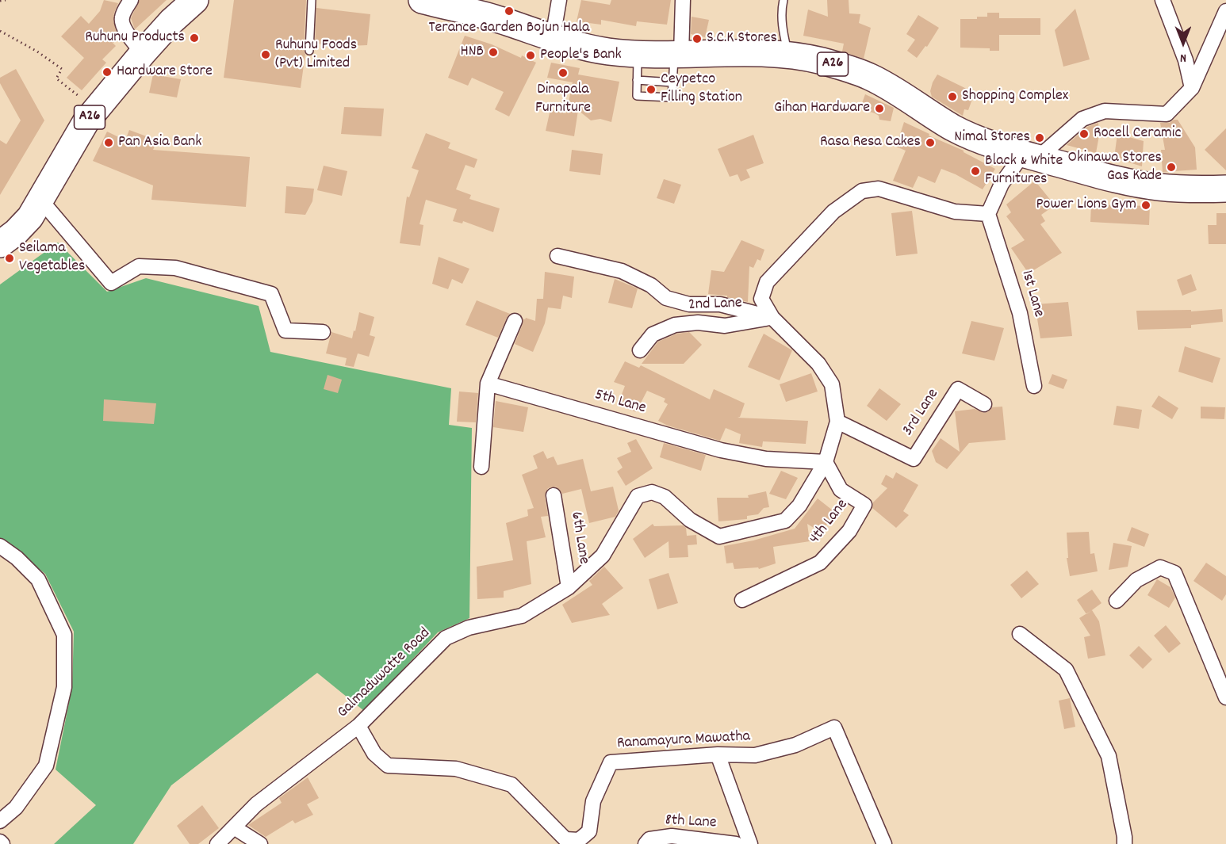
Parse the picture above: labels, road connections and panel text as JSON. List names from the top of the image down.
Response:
{
  "streets": {
    "highway": ["A26"],
    "street": [
      "1st Lane",
      "2nd Lane",
      "5th Lane",
      "3rd Lane",
      "4th Lane",
      "6th Lane",
      "Galmaduwatte Road",
      "Ranamayura Mawatha",
      "8th Lane"
    ]
  },
  "crossings": [
    ["1st Lane", "Galmaduwatte Road"],
    ["2nd Lane", "Galmaduwatte Road"],
    ["5th Lane", "4th Lane"],
    ["5th Lane", "Galmaduwatte Road"],
    ["3rd Lane", "Galmaduwatte Road"],
    ["4th Lane", "Galmaduwatte Road"],
    ["6th Lane", "Galmaduwatte Road"],
    ["Galmaduwatte Road", "Ranamayura Mawatha"]
  ],
  "places": [
    "Terance Garden Bojun Hala",
    "Ruhunu Products",
    "S.C.K Stores",
    "HNB",
    "Ruhunu Foods (Pvt) Limited",
    "People's Bank",
    "Hardware Store",
    "Dinapala Furniture",
    "Ceypetco Filling Station",
    "Shopping Complex",
    "Gihan Hardware",
    "Rocell Ceramic",
    "Nimal Stores",
    "Pan Asia Bank",
    "Rasa Resa Cakes",
    "Okinawa Stores Gas Kade",
    "Black & White Furnitures",
    "Power Lions Gym",
    "Seilama Vegetables"
  ],
  "north": "bottom"
}
